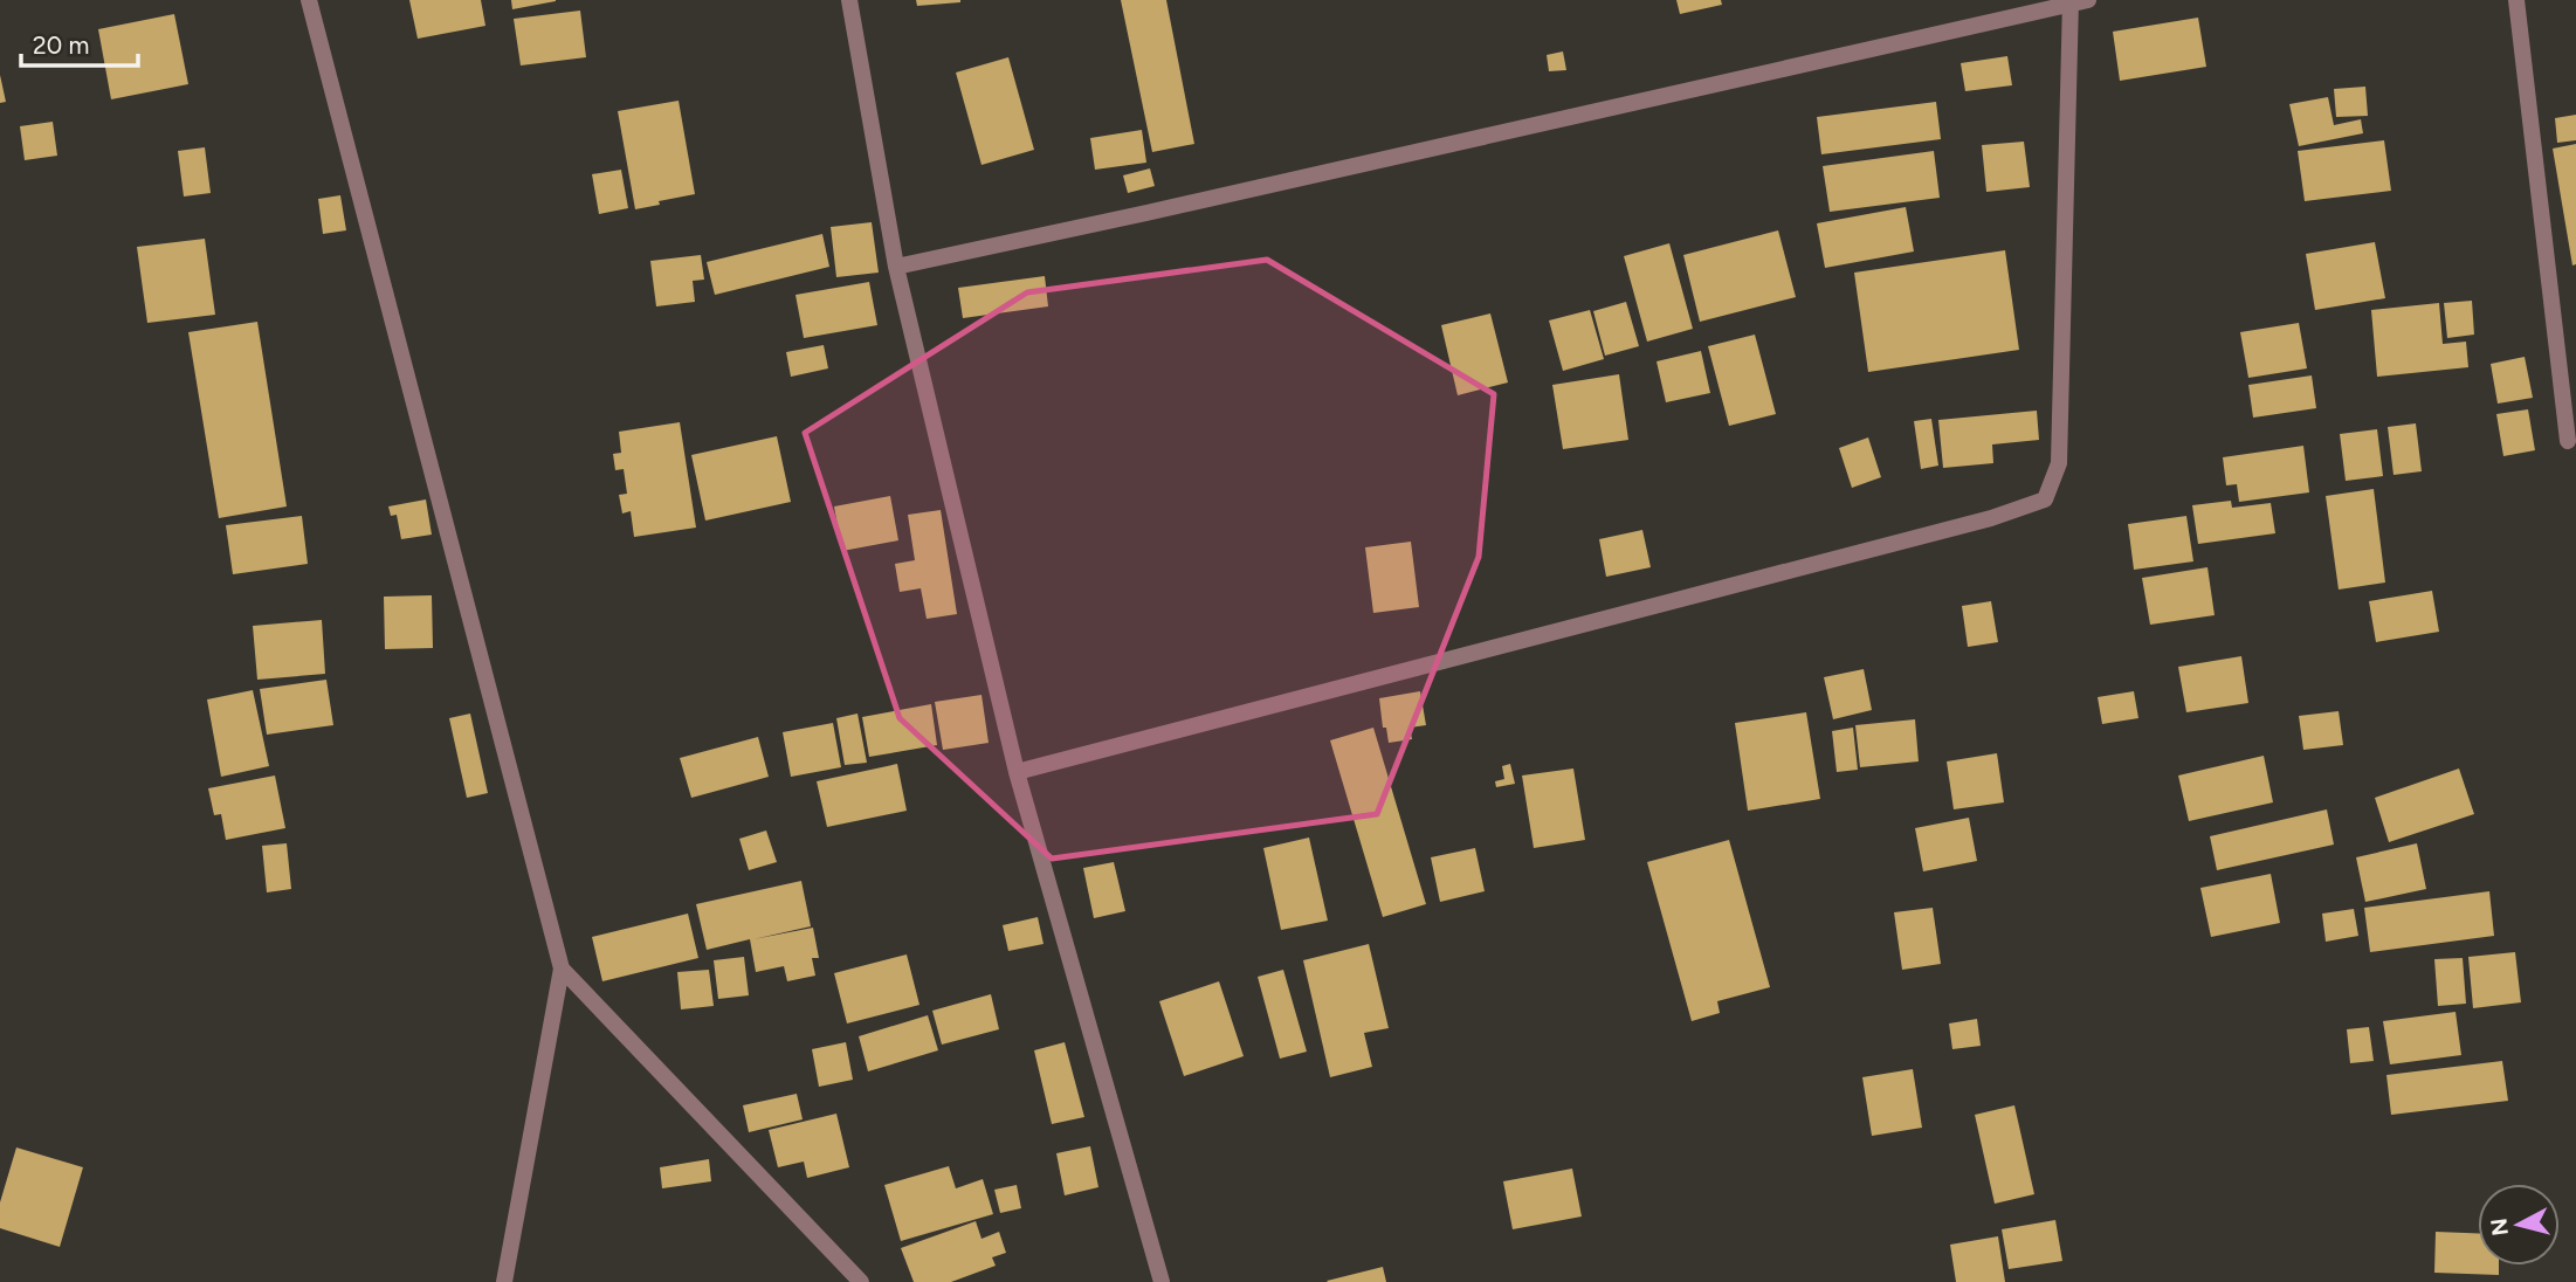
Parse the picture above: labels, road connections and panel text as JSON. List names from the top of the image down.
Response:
{
  "scale_bar": "20 m",
  "north": "left"
}
